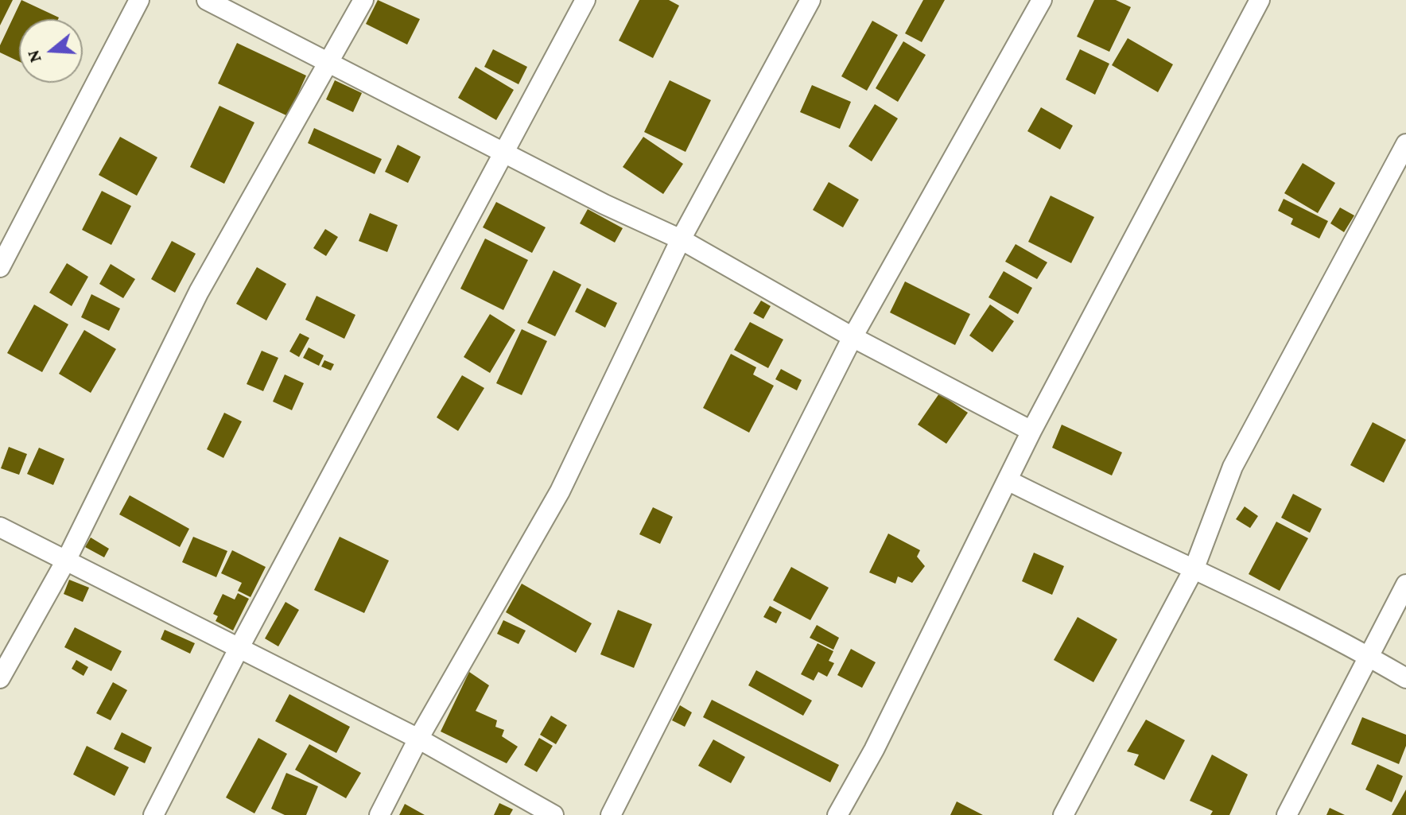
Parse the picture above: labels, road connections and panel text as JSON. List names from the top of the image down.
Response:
{
  "north": "left"
}
